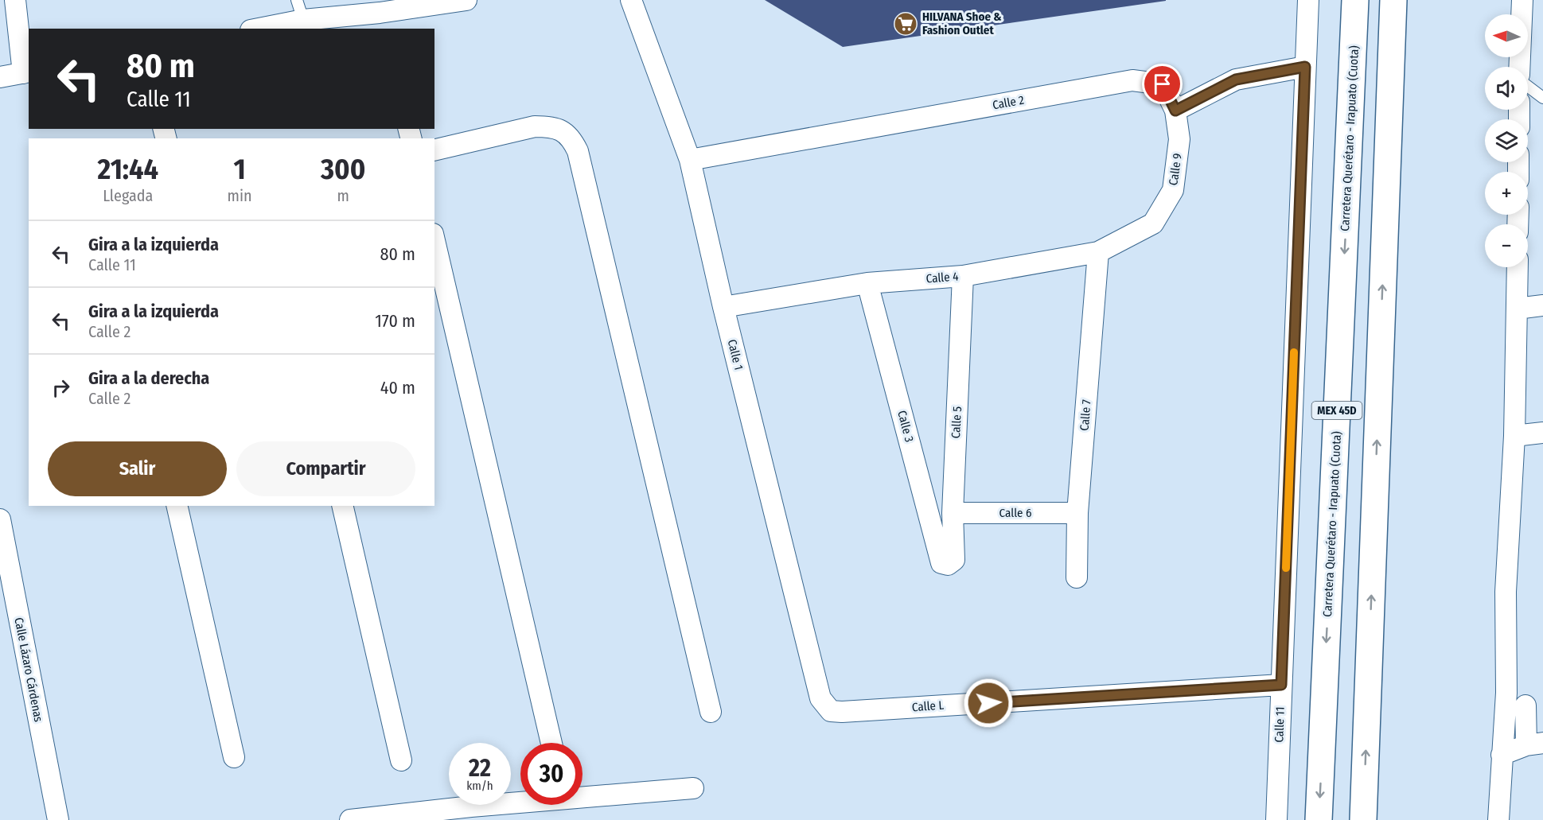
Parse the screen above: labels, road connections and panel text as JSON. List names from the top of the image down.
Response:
{
  "streets": {
    "highway": ["Carretera Querétaro - Irapuato (Cuota)", "MEX 45D"],
    "street": [
      "Calle 2",
      "Calle 9",
      "Calle 4",
      "Calle 1",
      "Calle 7",
      "Calle 5",
      "Calle 3",
      "Calle 6",
      "Calle Lázaro Cárdenas",
      "Calle L",
      "Calle 11"
    ]
  },
  "crossings": [
    ["Calle 2", "Calle 9"],
    ["Calle 2", "Calle 1"],
    ["Calle 9", "Calle 4"],
    ["Calle 4", "Calle 1"],
    ["Calle 4", "Calle 7"],
    ["Calle 4", "Calle 5"],
    ["Calle 4", "Calle 3"],
    ["Calle 1", "Calle L"],
    ["Calle 7", "Calle 6"],
    ["Calle 5", "Calle 3"],
    ["Calle 5", "Calle 6"],
    ["Calle L", "Calle 11"]
  ],
  "places": {
    "supermarket": ["HILVANA Shoe & Fashion Outlet"]
  },
  "north": "left",
  "page": {
    "map_buttons": ["+", "−"],
    "turn": ["80 m", "Calle 11"],
    "eta": [
      "21:44",
      "Llegada",
      "1",
      "min",
      "300",
      "m"
    ],
    "list": [
      {
        "name": "Gira a la izquierda",
        "note": "Calle 11",
        "value": "80 m"
      },
      {
        "name": "Gira a la izquierda",
        "note": "Calle 2",
        "value": "170 m"
      },
      {
        "name": "Gira a la derecha",
        "note": "Calle 2",
        "value": "40 m"
      }
    ],
    "buttons": ["Salir", "Compartir"],
    "speed": "22 km/h",
    "limit": "30"
  }
}
